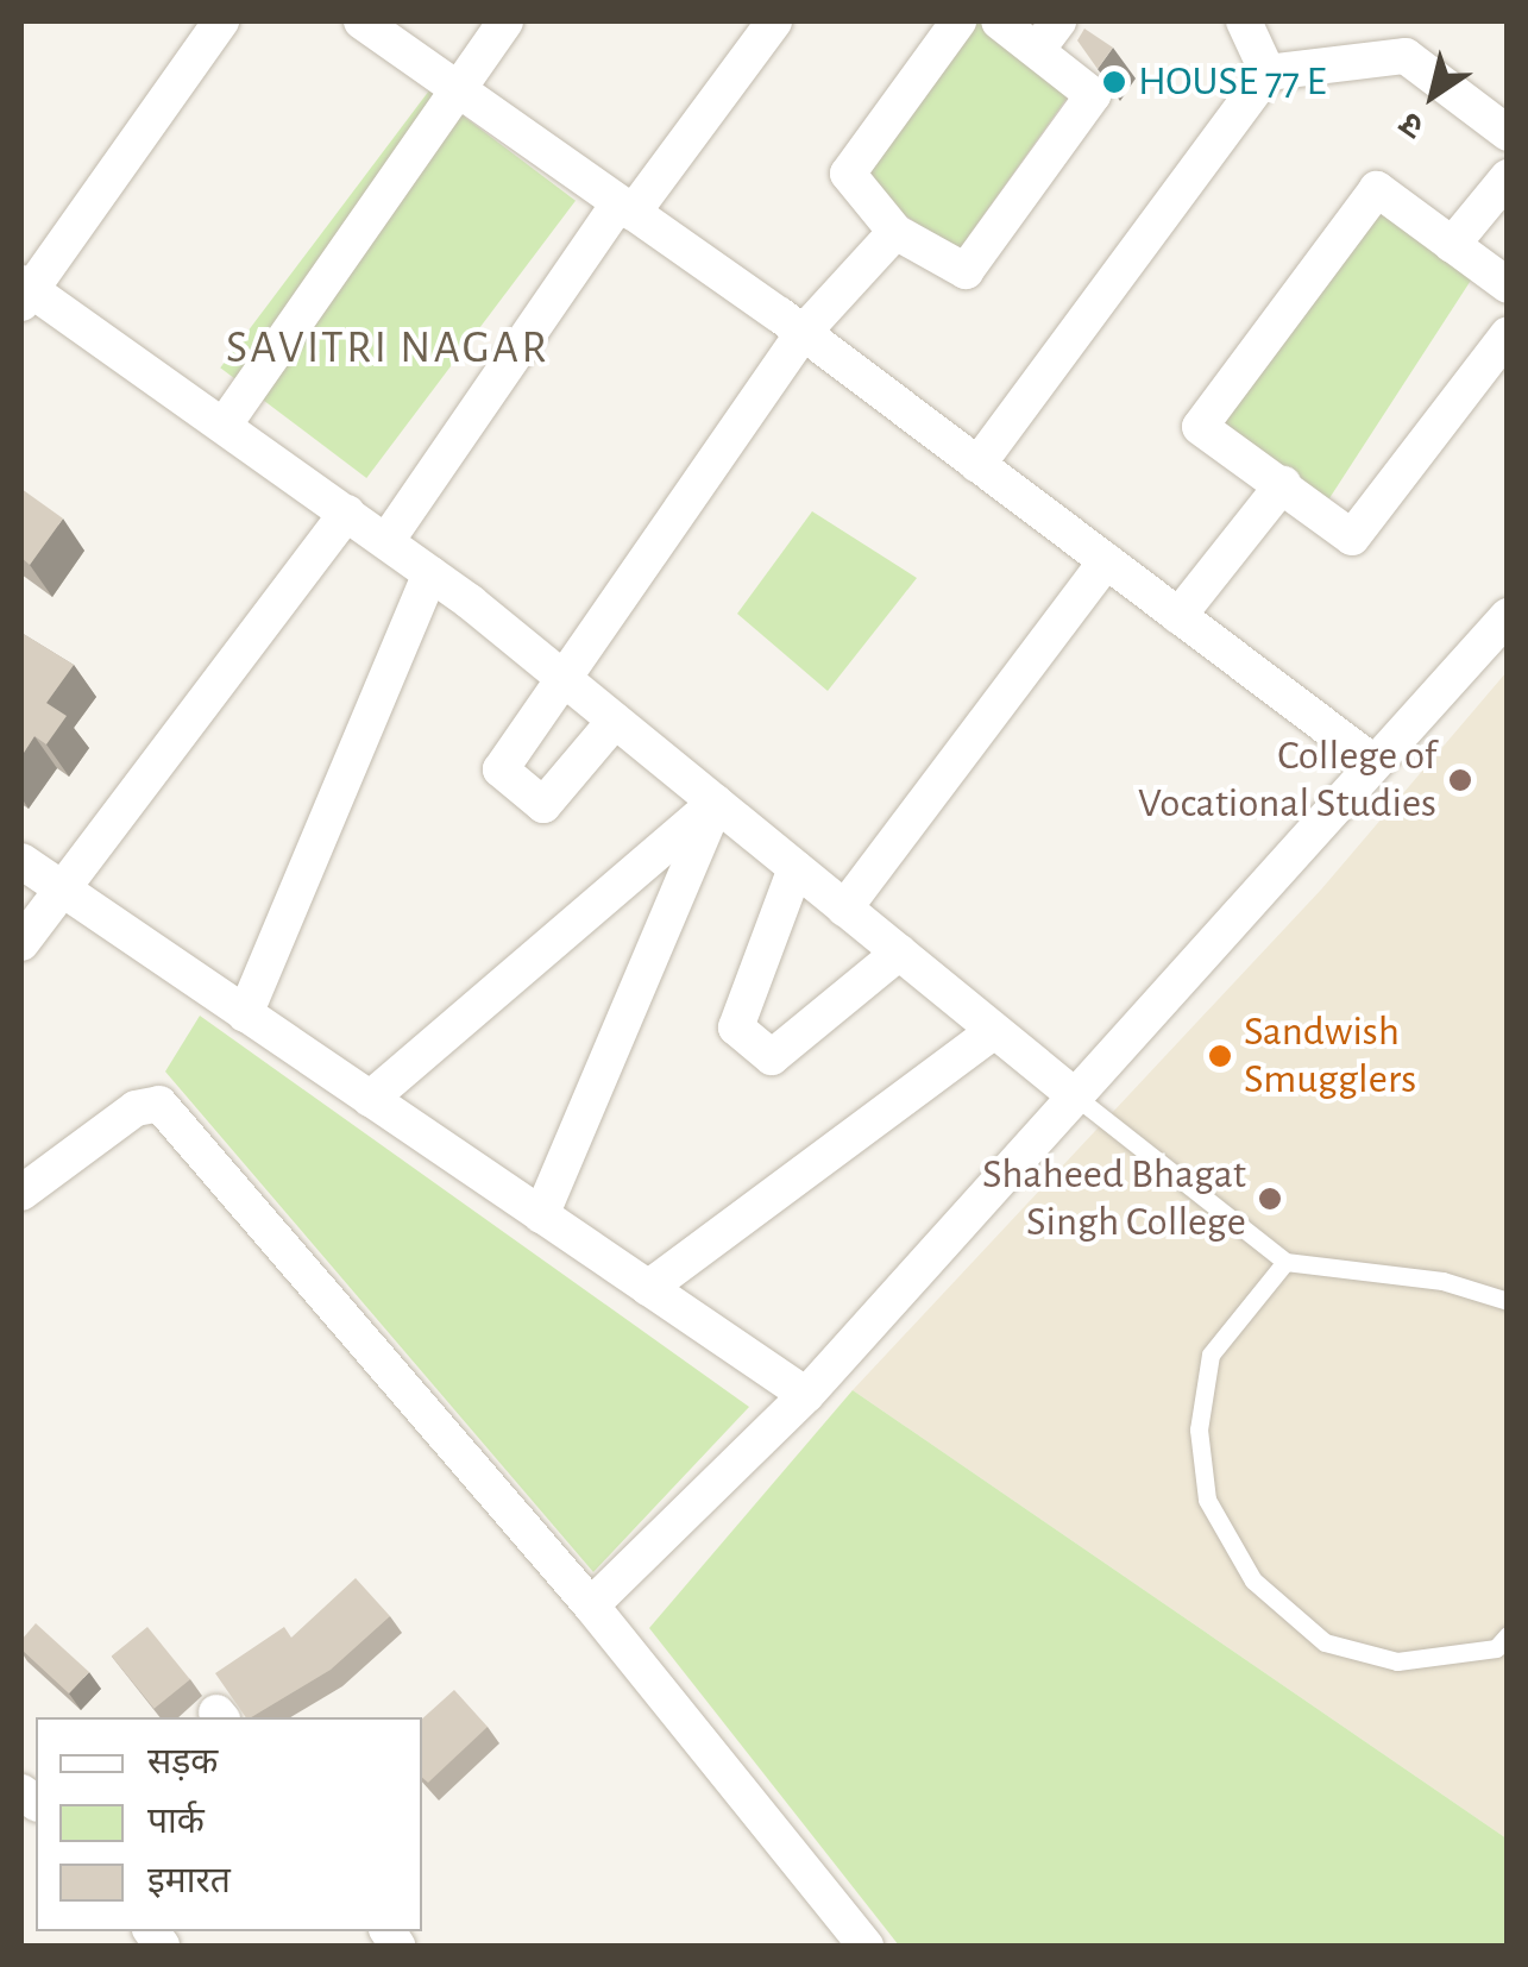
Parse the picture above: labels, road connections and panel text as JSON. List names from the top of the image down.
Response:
{
  "districts": ["SAVITRI NAGAR"],
  "places": [
    "HOUSE 77 E",
    "College of Vocational Studies",
    "Sandwish Smugglers",
    "Shaheed Bhagat Singh College"
  ],
  "legend": ["सड़क", "पार्क", "इमारत"],
  "north": "bottom left"
}
